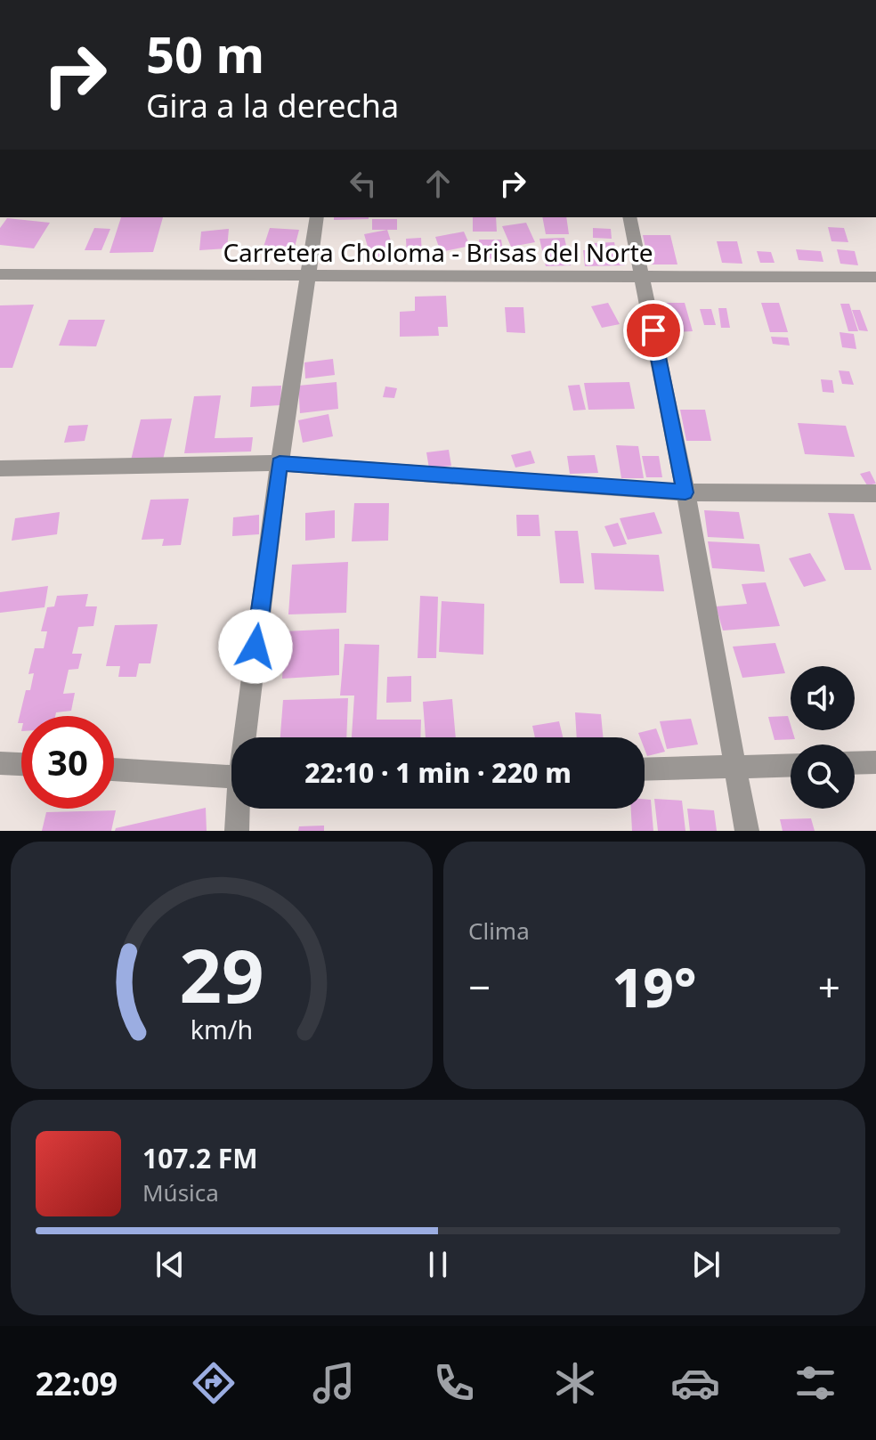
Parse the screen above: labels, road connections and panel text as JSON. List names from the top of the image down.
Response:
{
  "streets": {
    "street": ["Carretera Choloma - Brisas del Norte"]
  },
  "page": {
    "turn": ["50 m", "Gira a la derecha"],
    "limit": "30",
    "trip": "22:10 · 1 min · 220 m",
    "tile": "Clima",
    "heat": ["−", "19°", "+"],
    "song": ["107.2 FM", "Música"],
    "tabs": "22:09",
    "gauge": ["29", "km/h"]
  }
}
